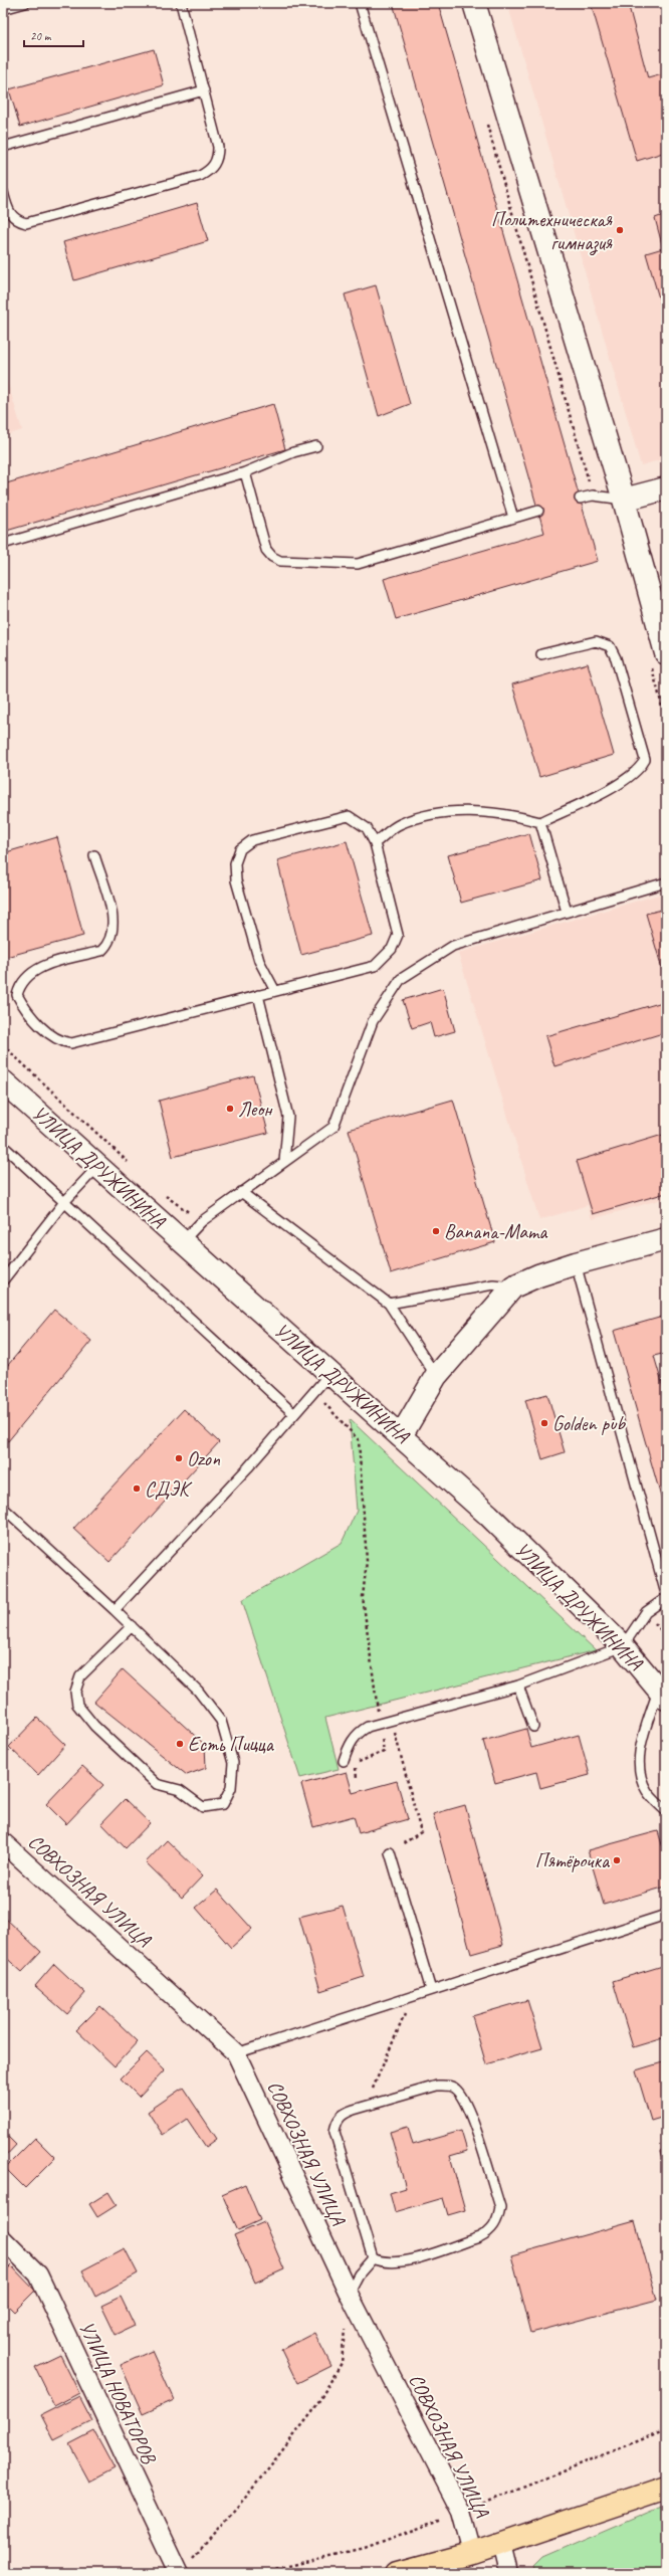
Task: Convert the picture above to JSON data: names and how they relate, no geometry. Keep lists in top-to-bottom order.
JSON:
{
  "streets": {
    "street": ["УЛИЦА ДРУЖИНИНА", "СОВХОЗНАЯ УЛИЦА", "УЛИЦА НОВАТОРОВ"]
  },
  "places": [
    "Политехническая гимназия",
    "Леон",
    "Banana-Mama",
    "Golden pub",
    "Ozon",
    "СДЭК",
    "Есть Пицца",
    "Пятёрочка"
  ],
  "scale_bar": "20 m"
}
